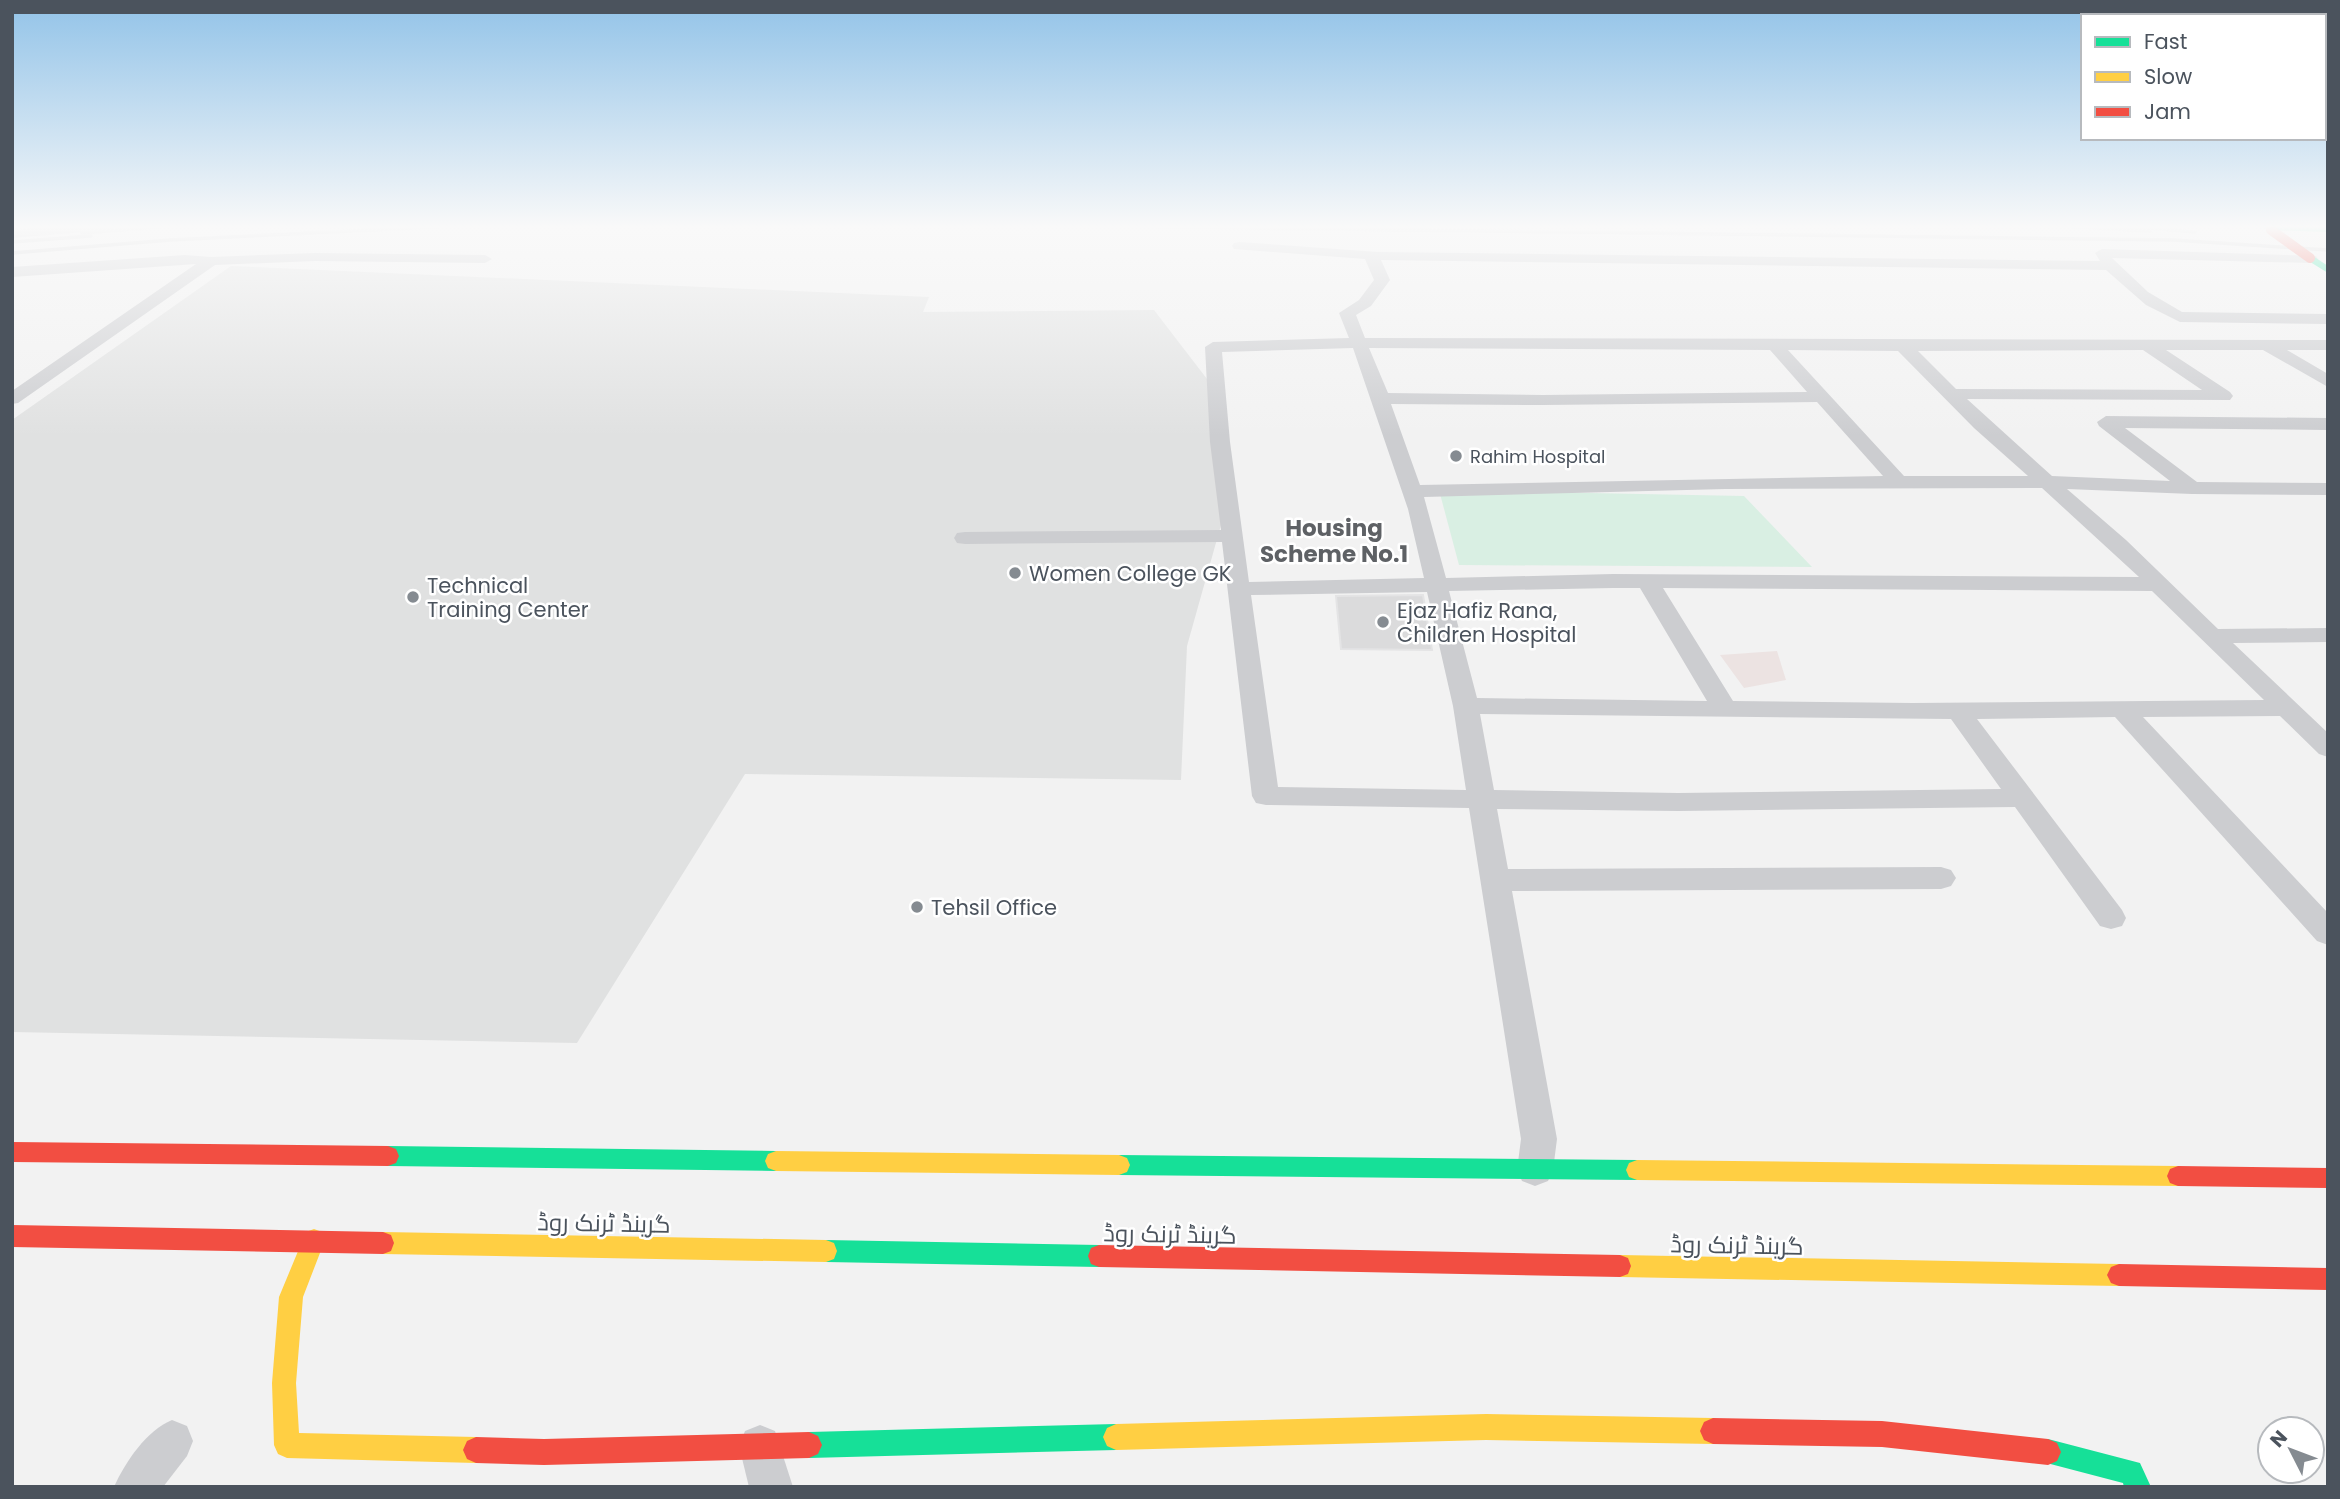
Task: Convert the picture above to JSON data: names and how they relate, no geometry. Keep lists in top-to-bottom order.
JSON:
{
  "streets": {
    "main road": ["گرینڈ ٹرنک روڈ"]
  },
  "districts": ["Housing Scheme No.1"],
  "places": [
    "Rahim Hospital",
    "Women College GK",
    "Technical Training Center",
    "Ejaz Hafiz Rana, Children Hospital",
    "Tehsil Office"
  ],
  "legend": ["Fast", "Slow", "Jam"],
  "north": "top left"
}
